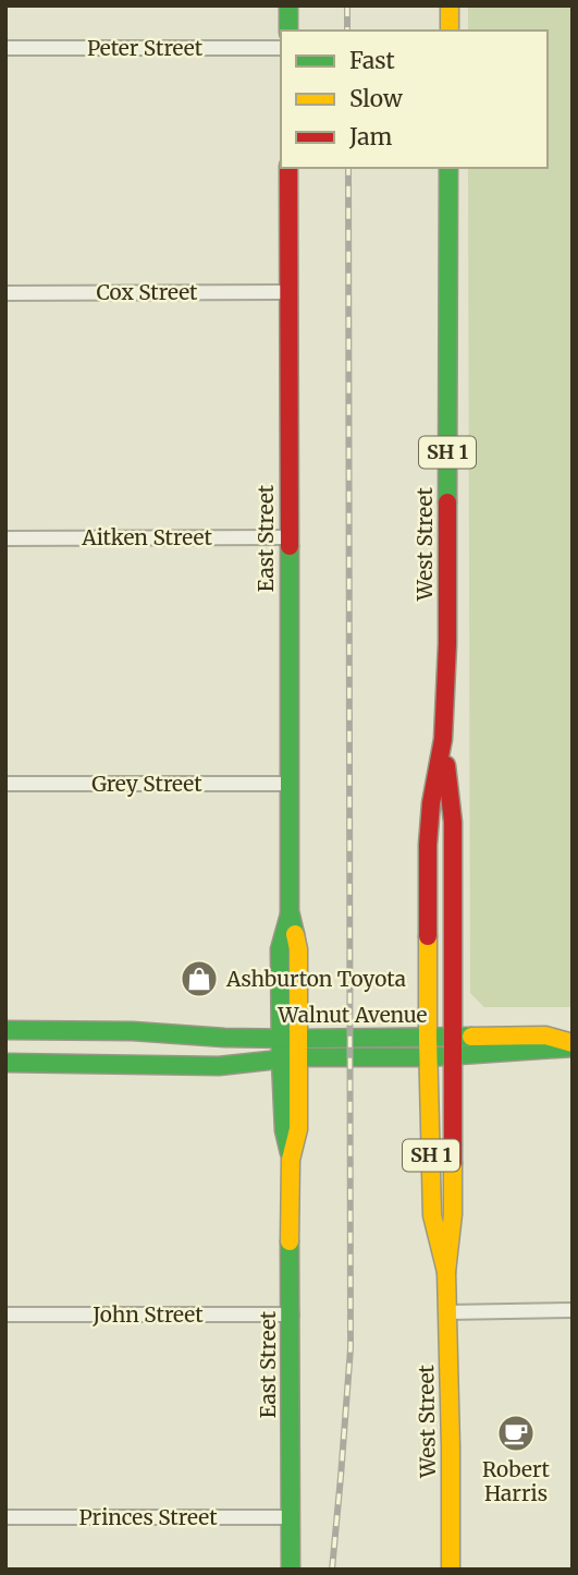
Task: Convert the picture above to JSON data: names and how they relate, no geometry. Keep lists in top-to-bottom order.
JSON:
{
  "streets": {
    "main road": [
      "SH 1",
      "East Street",
      "West Street",
      "Walnut Avenue"
    ],
    "street": [
      "Peter Street",
      "Cox Street",
      "Aitken Street",
      "Grey Street",
      "John Street",
      "Princes Street"
    ]
  },
  "crossings": [
    ["Cox Street", "East Street"],
    ["Aitken Street", "East Street"],
    ["East Street", "Grey Street"],
    ["East Street", "Walnut Avenue"],
    ["East Street", "John Street"],
    ["East Street", "Princes Street"],
    ["West Street", "Walnut Avenue"]
  ],
  "places": {
    "shop": ["Ashburton Toyota"],
    "cafe": ["Robert Harris"]
  },
  "legend": ["Fast", "Slow", "Jam"]
}
